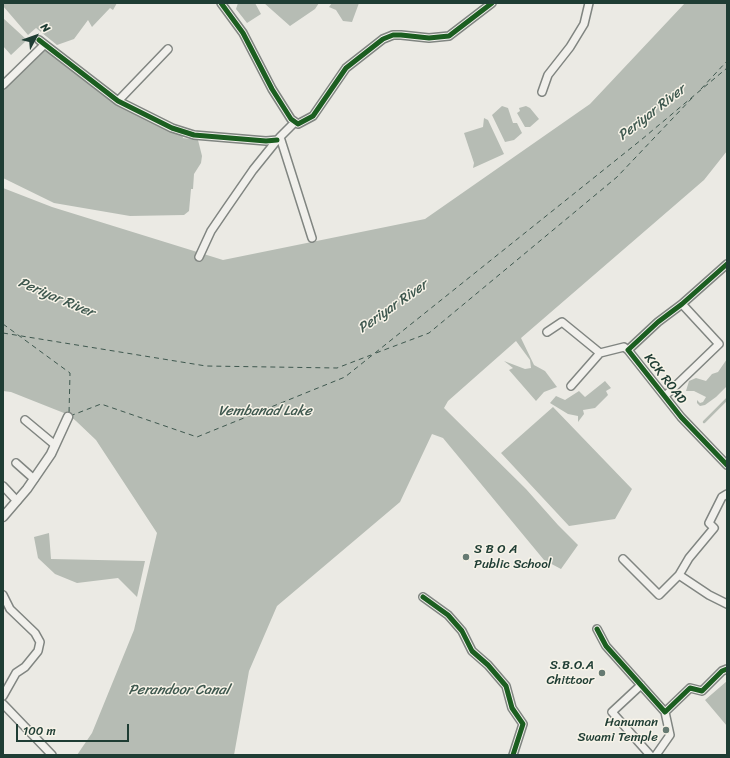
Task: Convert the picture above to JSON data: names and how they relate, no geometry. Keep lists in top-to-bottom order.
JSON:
{
  "streets": {
    "street": ["KCK ROAD"]
  },
  "water": ["Periyar River", "Vembanad Lake", "Perandoor Canal"],
  "places": ["S B O A Public School", "S.B.O.A Chittoor", "Hanuman Swami Temple"],
  "scale_bar": "100 m",
  "north": "top right"
}
